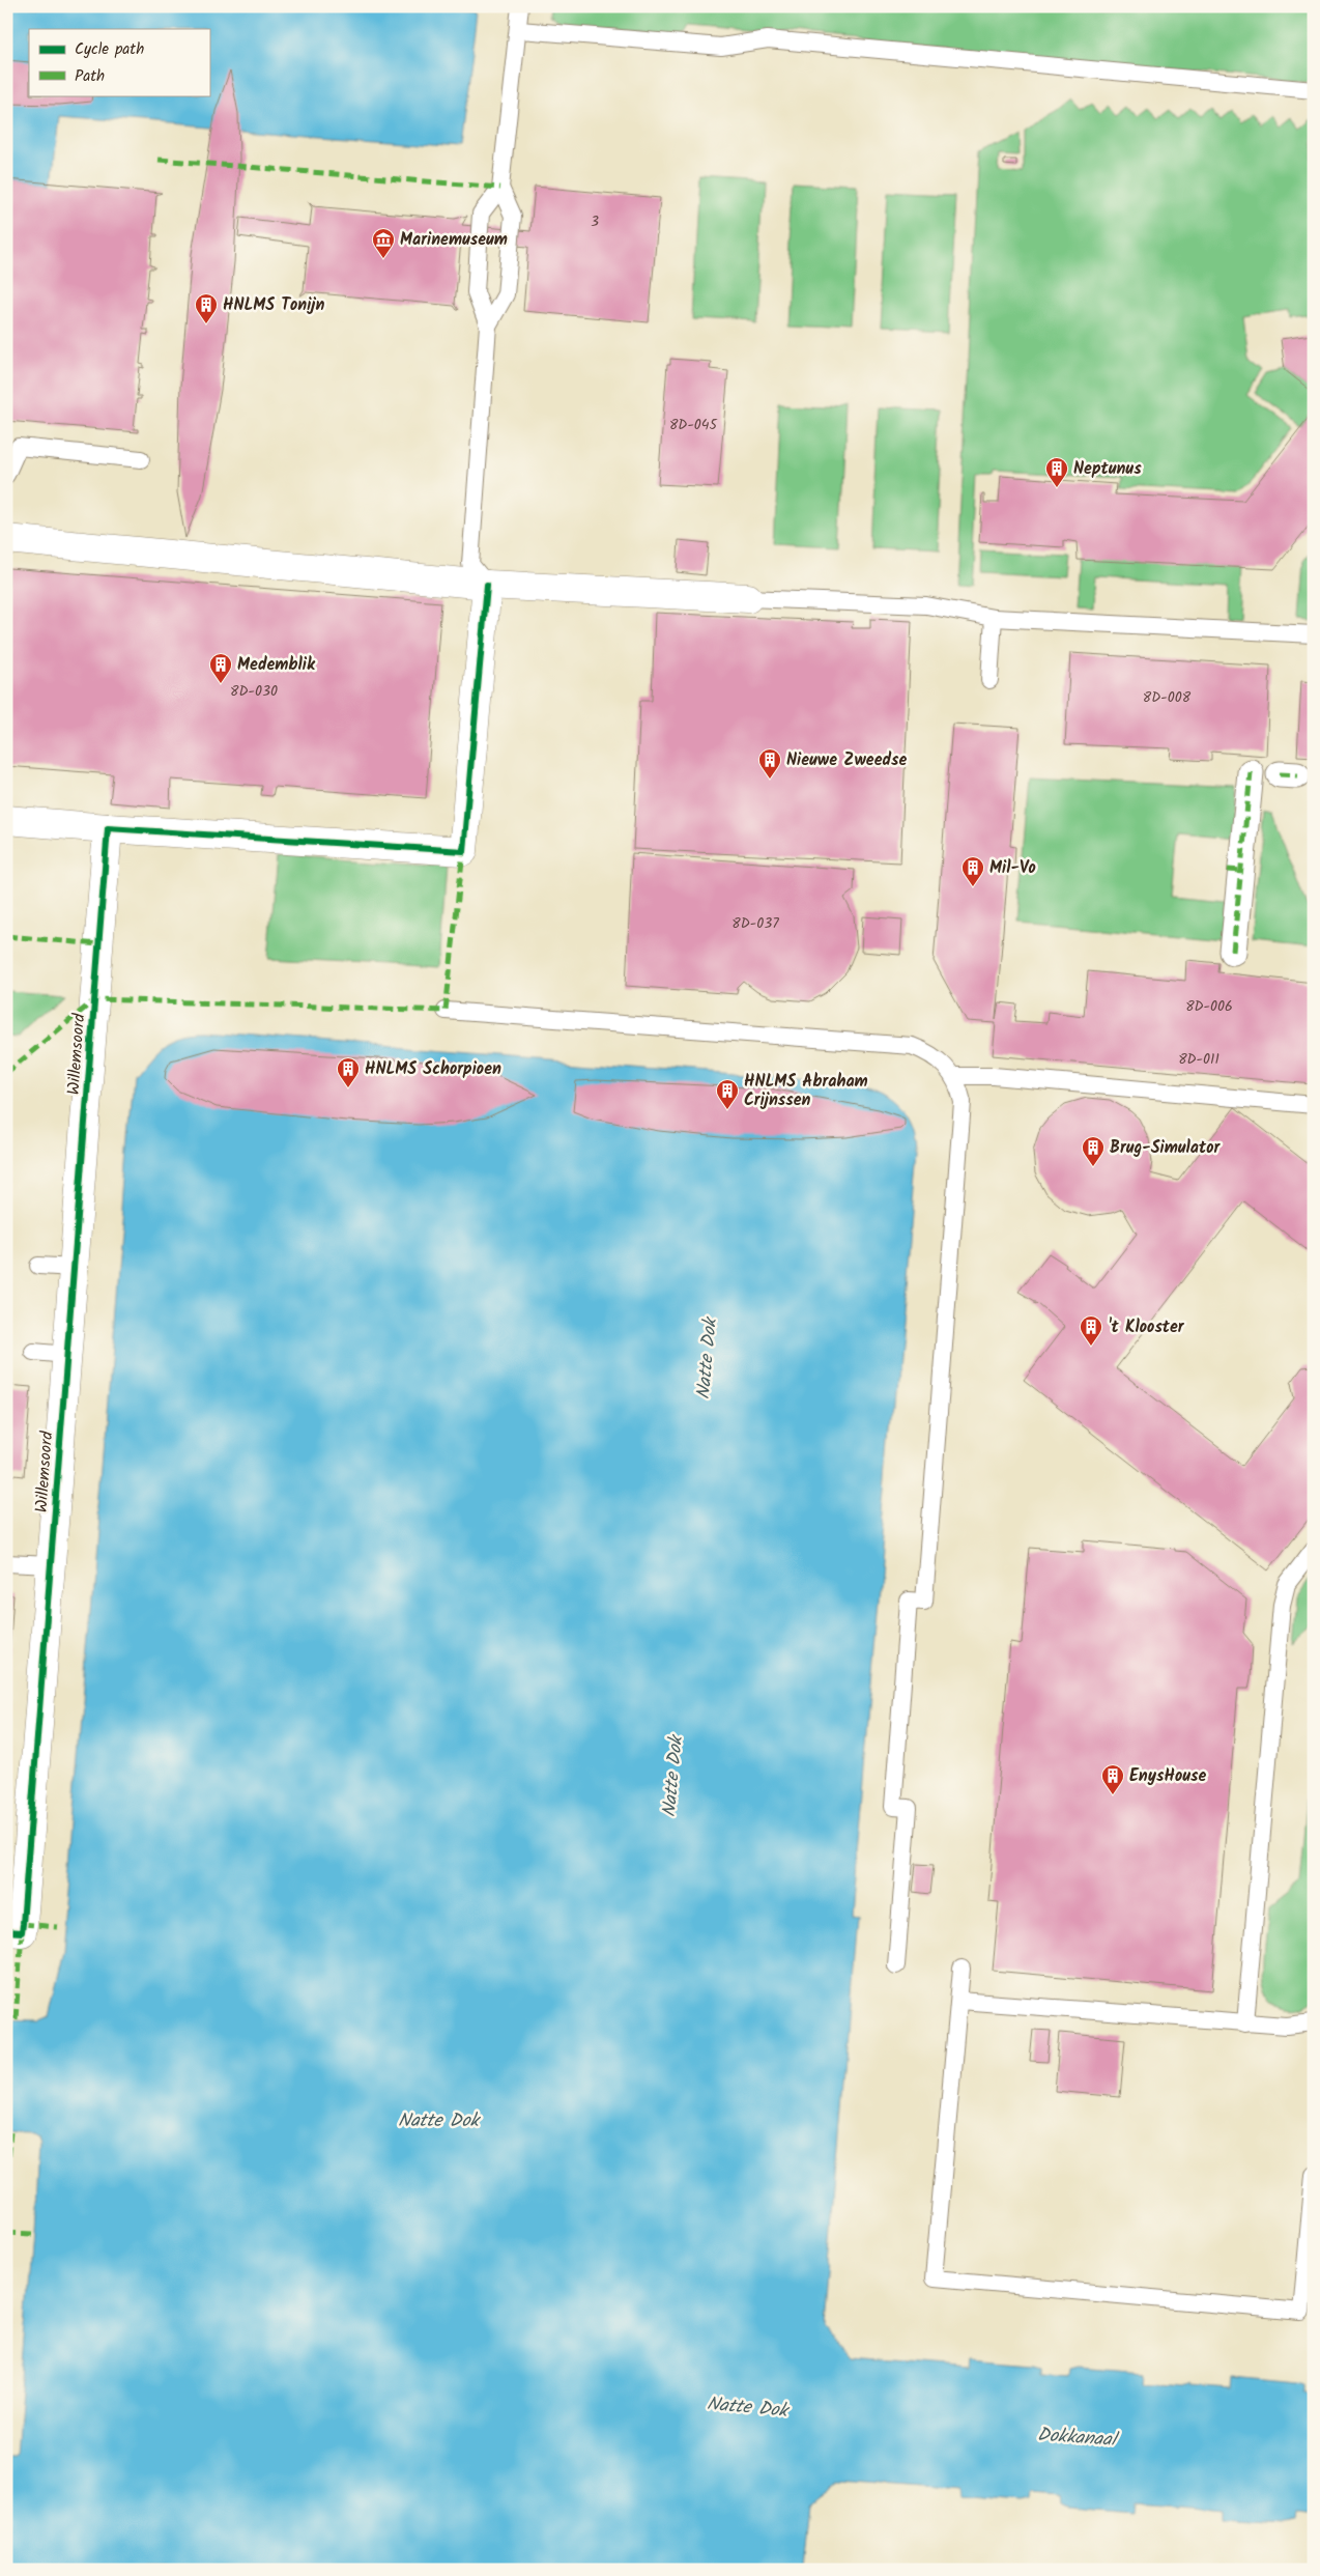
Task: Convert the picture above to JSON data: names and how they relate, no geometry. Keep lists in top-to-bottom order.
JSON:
{
  "streets": {
    "street": ["Willemsoord"]
  },
  "water": ["Natte Dok", "Dokkanaal"],
  "places": {
    "museum": ["Marinemuseum"],
    "building": [
      "HNLMS Tonijn",
      "Neptunus",
      "Medemblik",
      "Nieuwe Zweedse",
      "Mil-Vo",
      "HNLMS Schorpioen",
      "HNLMS Abraham Crijnssen",
      "Brug-Simulator",
      "'t Klooster",
      "EnysHouse"
    ]
  },
  "house_numbers": [
    "3",
    "8D-045",
    "8D-030",
    "8D-008",
    "8D-037",
    "8D-006",
    "8D-011"
  ],
  "legend": ["Cycle path", "Path"]
}
